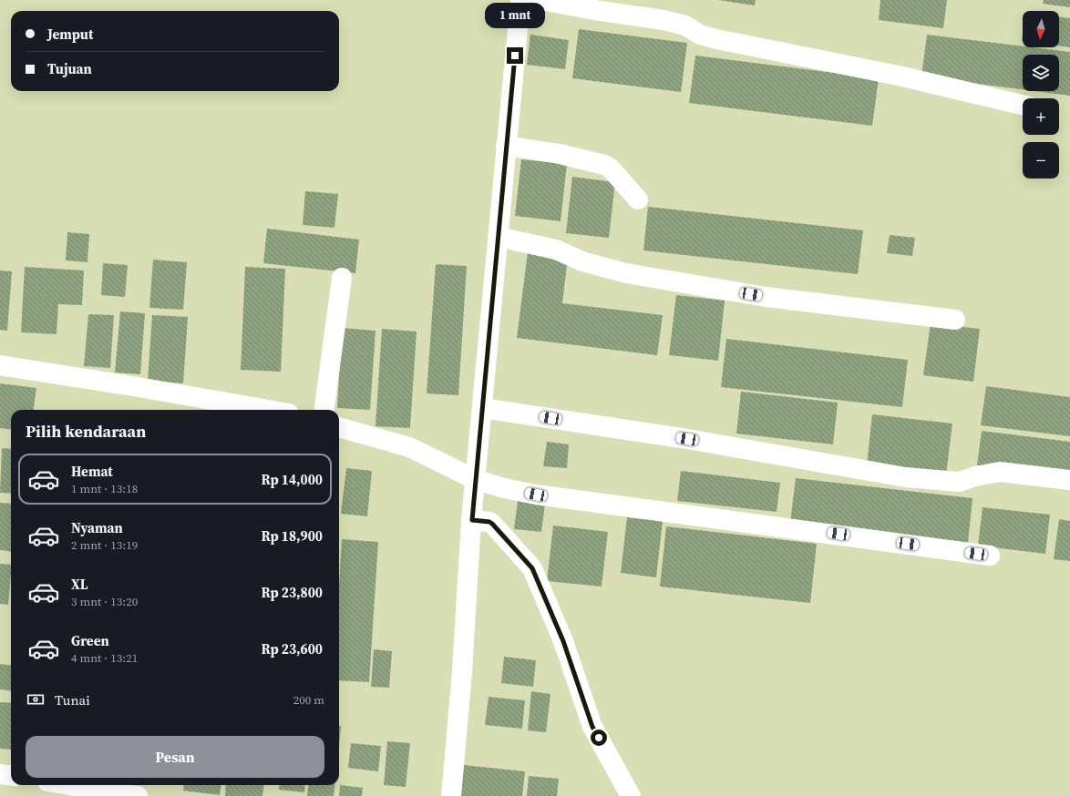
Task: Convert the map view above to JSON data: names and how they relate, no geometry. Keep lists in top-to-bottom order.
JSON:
{
  "north": "bottom",
  "page": {
    "bubble": "1 mnt",
    "map_buttons": ["+", "−"],
    "banner": ["Jemput", "Tujuan"],
    "heading": "Pilih kendaraan",
    "list": [
      {
        "name": "Hemat",
        "note": "1 mnt · 13:18",
        "value": "Rp 14,000"
      },
      {
        "name": "Nyaman",
        "note": "2 mnt · 13:19",
        "value": "Rp 18,900"
      },
      {
        "name": "XL",
        "note": "3 mnt · 13:20",
        "value": "Rp 23,800"
      },
      {
        "name": "Green",
        "note": "4 mnt · 13:21",
        "value": "Rp 23,600"
      }
    ],
    "pay": ["Tunai", "200 m"],
    "buttons": "Pesan"
  }
}
